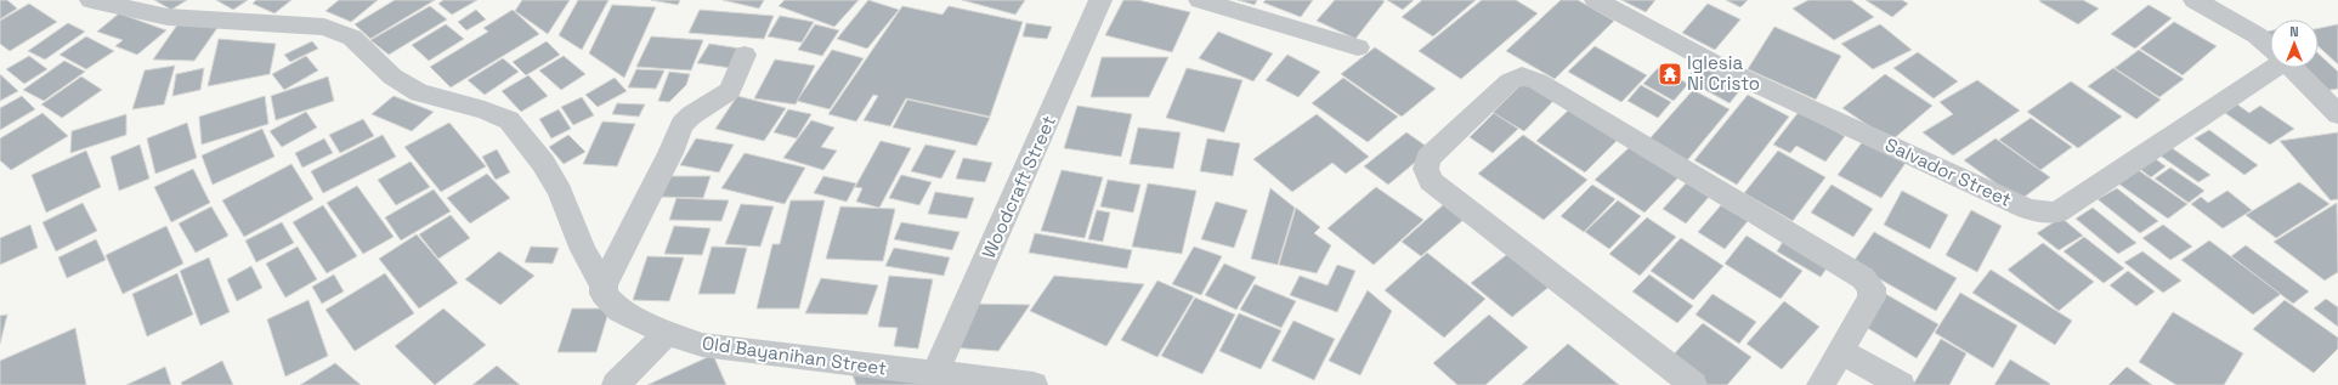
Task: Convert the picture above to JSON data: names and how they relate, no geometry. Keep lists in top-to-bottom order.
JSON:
{
  "streets": {
    "street": ["Salvador Street", "Woodcraft Street", "Old Bayanihan Street"]
  },
  "crossings": [
    ["Woodcraft Street", "Old Bayanihan Street"]
  ],
  "places": {
    "temple": ["Iglesia Ni Cristo"]
  },
  "north": "top"
}
